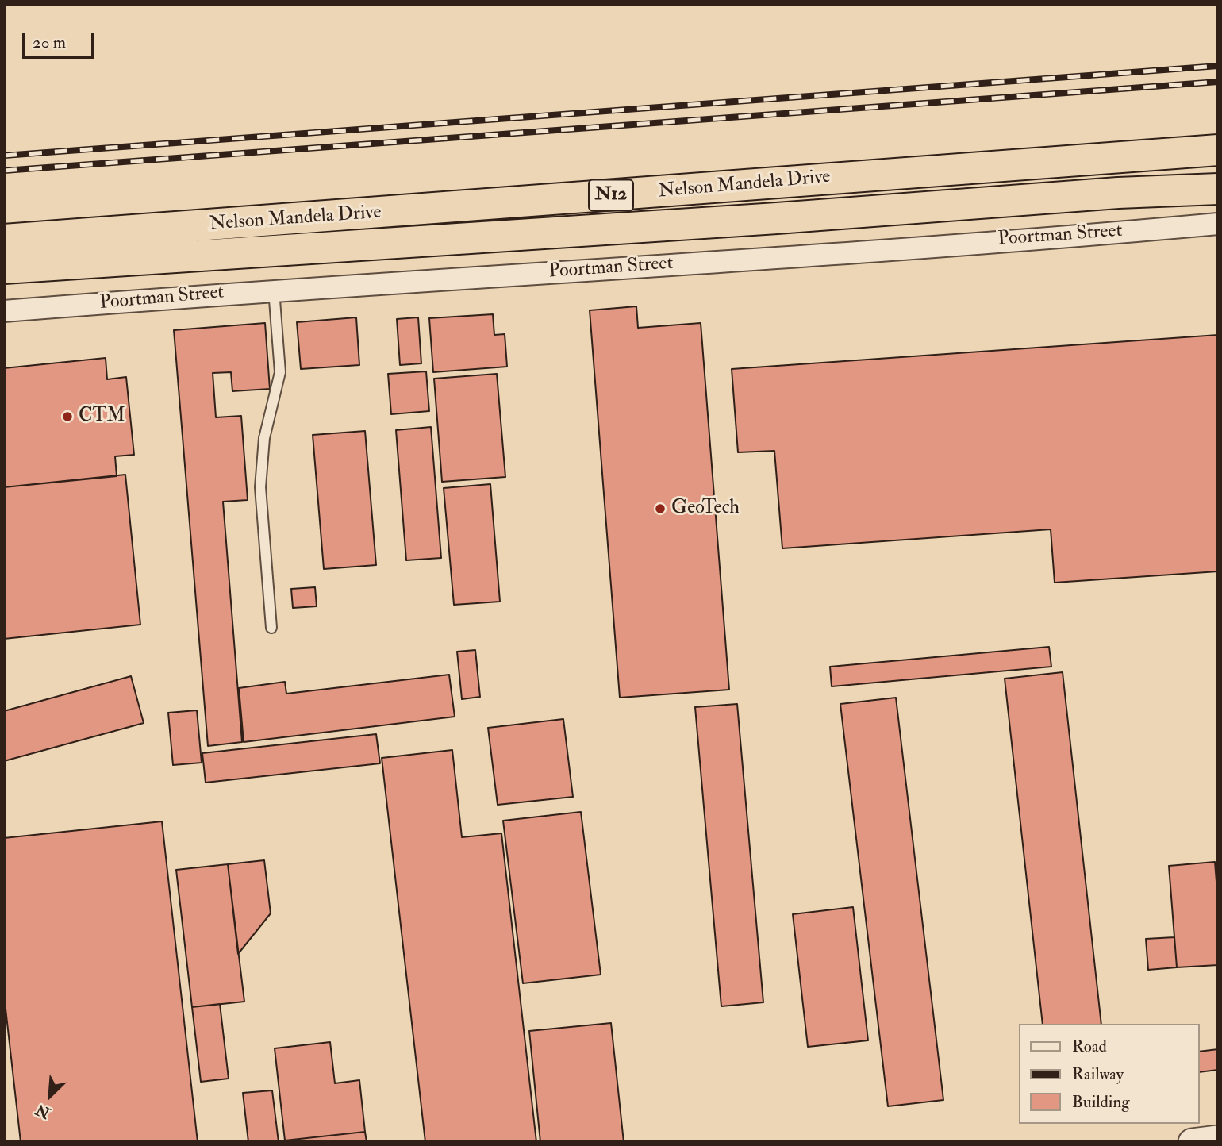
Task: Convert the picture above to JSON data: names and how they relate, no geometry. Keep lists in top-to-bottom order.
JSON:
{
  "streets": {
    "highway": ["Nelson Mandela Drive", "N12"],
    "street": ["Poortman Street"]
  },
  "places": ["CTM", "GeoTech"],
  "legend": ["Road", "Railway", "Building"],
  "scale_bar": "20 m",
  "north": "bottom left"
}
